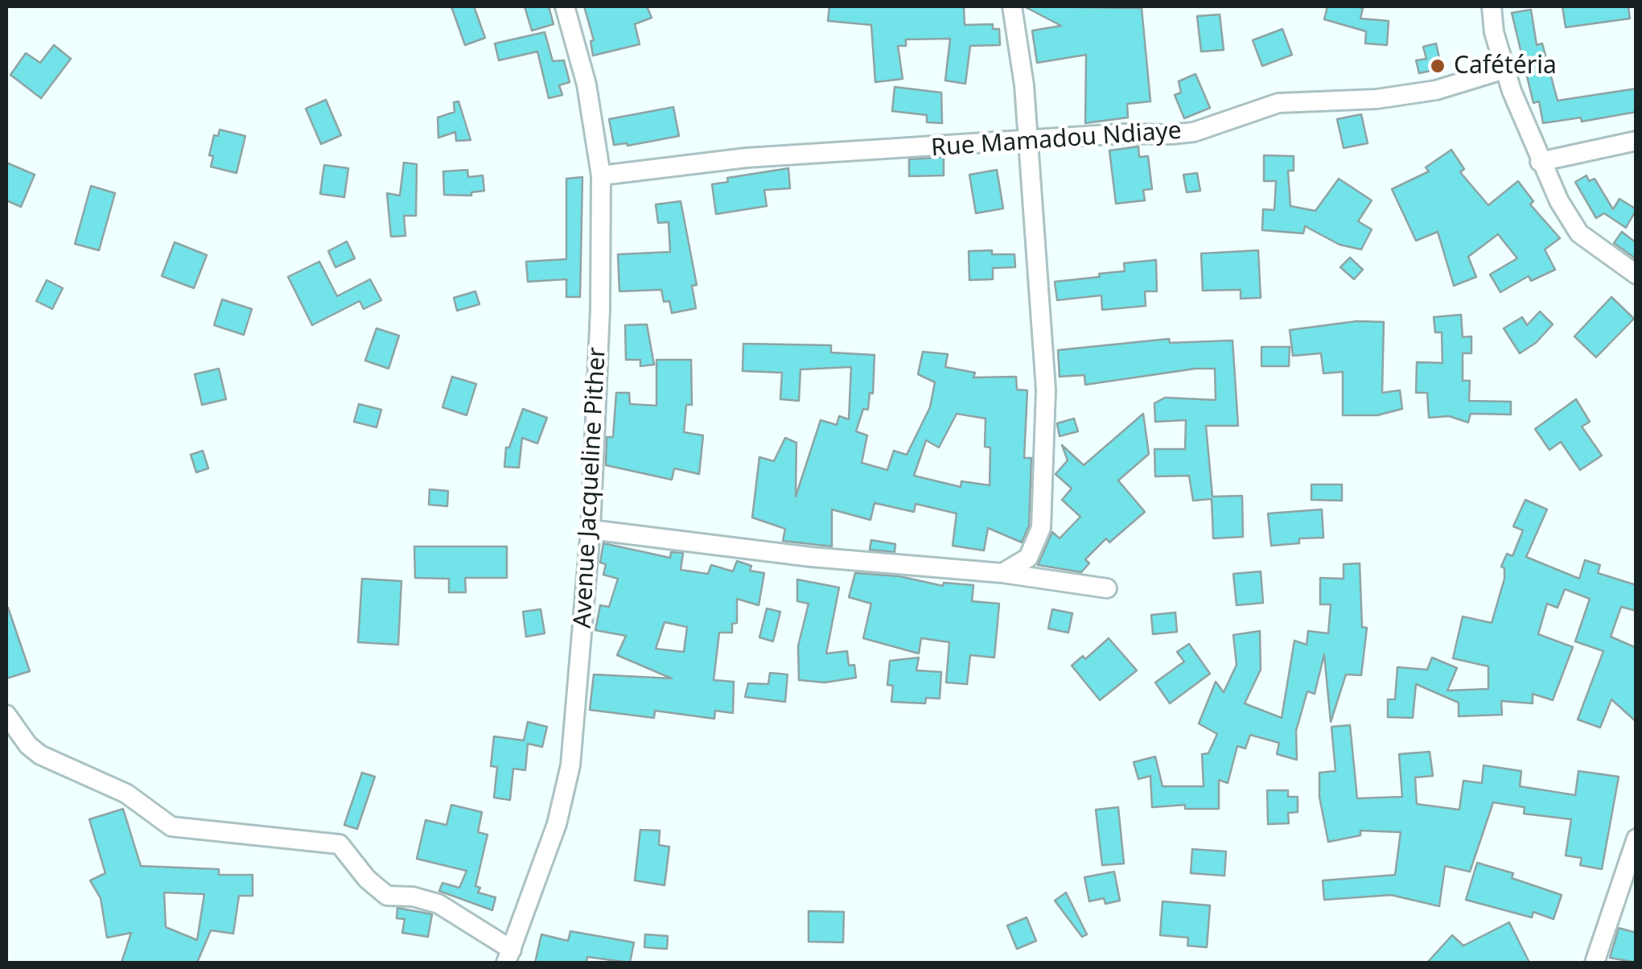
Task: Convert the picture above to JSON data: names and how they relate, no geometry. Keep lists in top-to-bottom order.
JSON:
{
  "streets": {
    "street": ["Rue Mamadou Ndiaye", "Avenue Jacqueline Pither"]
  },
  "crossings": [
    ["Rue Mamadou Ndiaye", "Avenue Jacqueline Pither"]
  ],
  "places": ["Cafétéria"]
}
